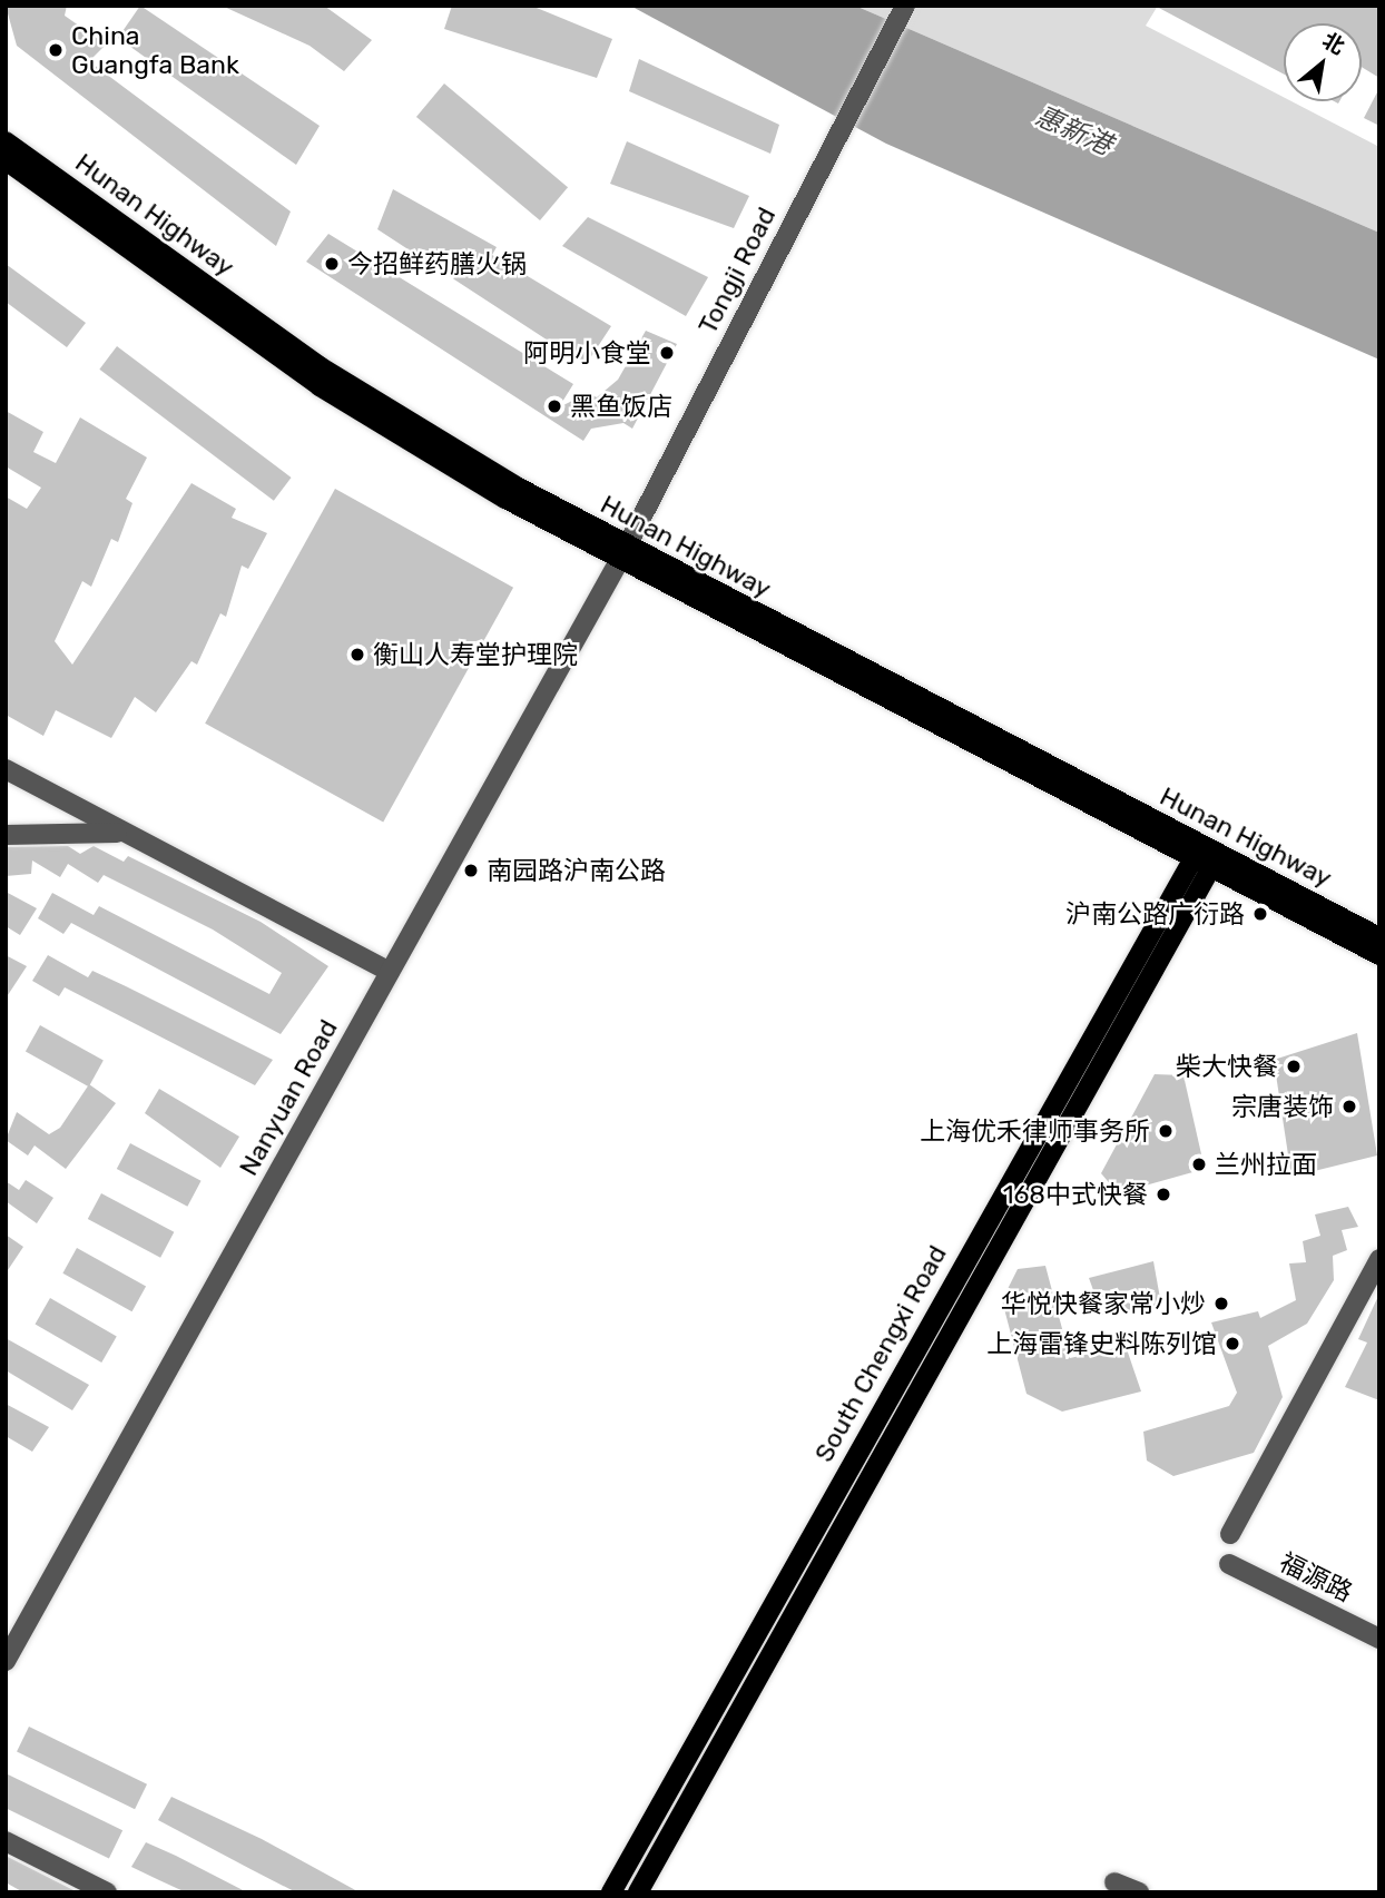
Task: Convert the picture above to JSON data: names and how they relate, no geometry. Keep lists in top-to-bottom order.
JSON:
{
  "streets": {
    "main road": ["Hunan Highway", "South Chengxi Road"],
    "street": ["Tongji Road", "Nanyuan Road", "福源路"]
  },
  "crossings": [
    ["Hunan Highway", "Tongji Road"],
    ["Hunan Highway", "Nanyuan Road"],
    ["Hunan Highway", "South Chengxi Road"],
    ["Tongji Road", "Nanyuan Road"]
  ],
  "water": ["惠新港"],
  "places": [
    "China Guangfa Bank",
    "今招鲜药膳火锅",
    "阿明小食堂",
    "黑鱼饭店",
    "衡山人寿堂护理院",
    "南园路沪南公路",
    "沪南公路广衍路",
    "柴大快餐",
    "宗唐装饰",
    "上海优禾律师事务所",
    "兰州拉面",
    "168中式快餐",
    "华悦快餐家常小炒",
    "上海雷锋史料陈列馆"
  ],
  "north": "top right"
}
